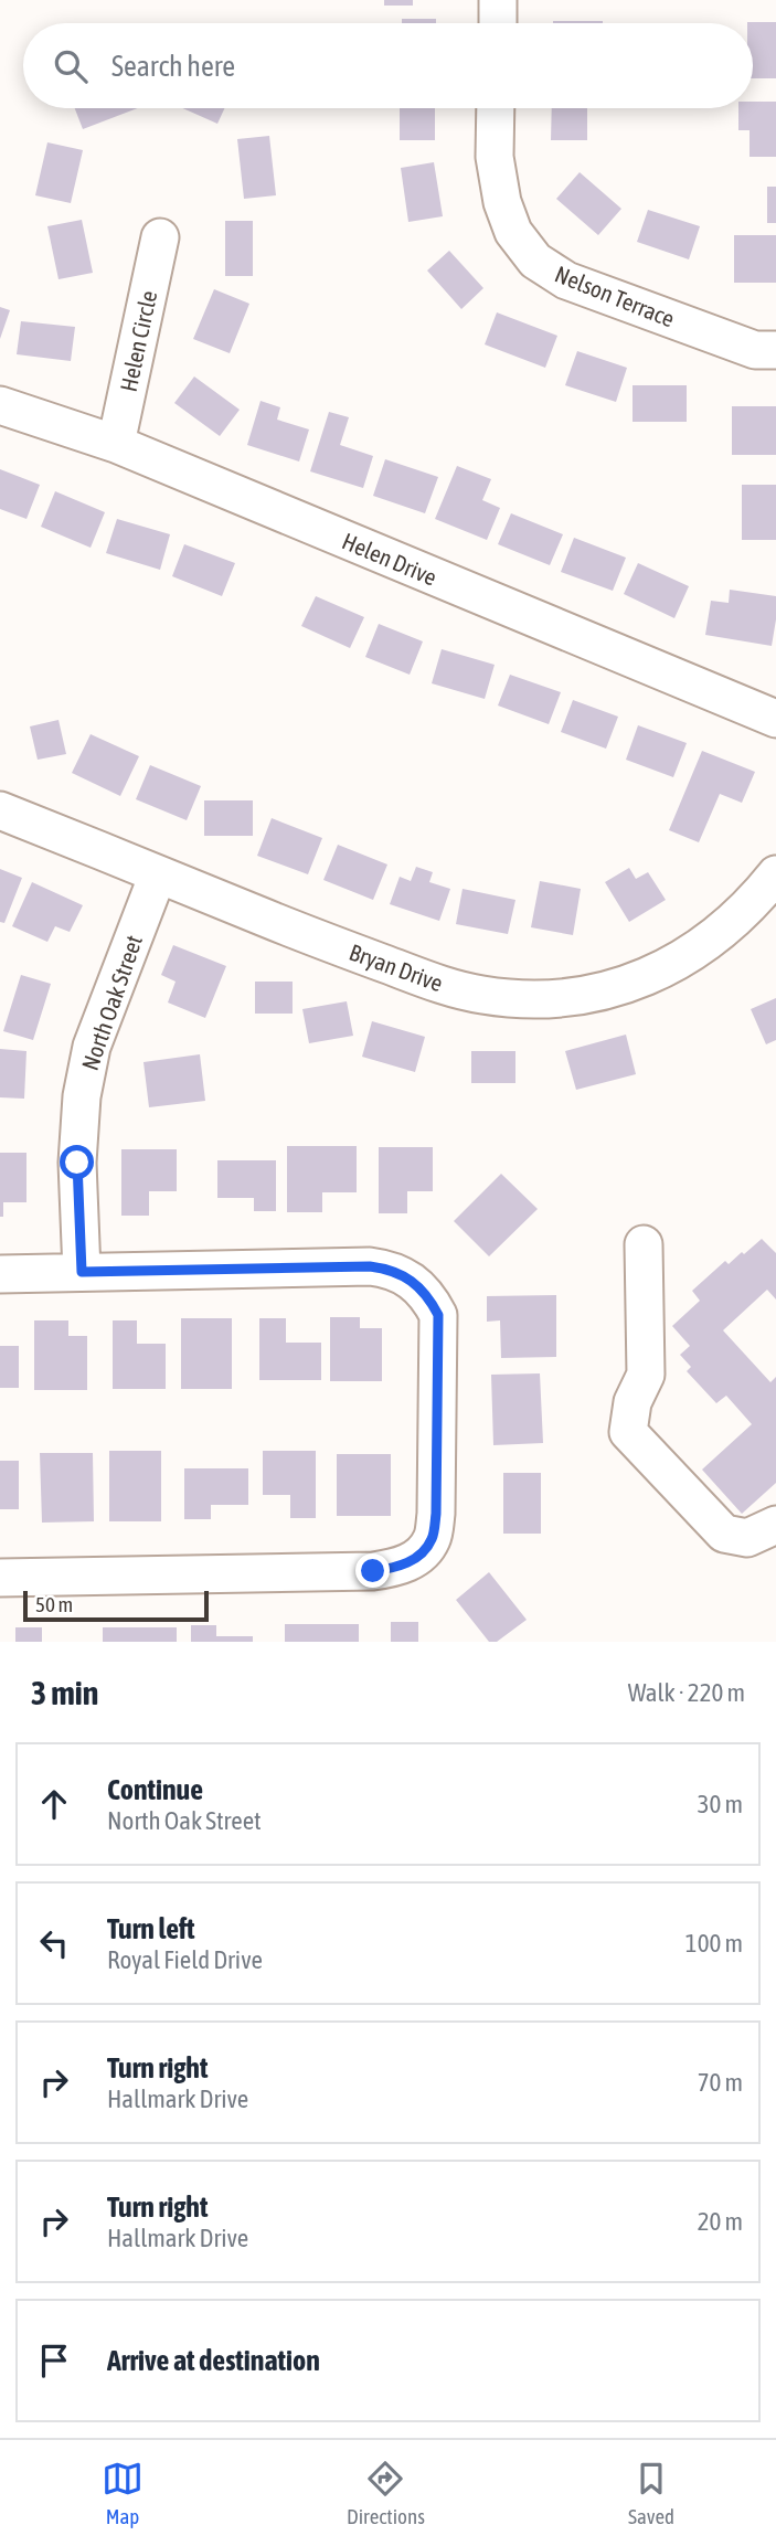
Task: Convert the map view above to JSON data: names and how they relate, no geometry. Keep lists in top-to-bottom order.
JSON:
{
  "streets": {
    "street": [
      "Nelson Terrace",
      "Helen Circle",
      "Helen Drive",
      "Bryan Drive",
      "North Oak Street"
    ]
  },
  "crossings": [
    ["Helen Circle", "Helen Drive"],
    ["Bryan Drive", "North Oak Street"]
  ],
  "scale_bar": "50 m",
  "page": {
    "search": "Search here",
    "scale": "50 m",
    "heading": ["3 min", "Walk · 220 m"],
    "list": [
      ["Continue", "North Oak Street", "30 m"],
      ["Turn left", "Royal Field Drive", "100 m"],
      ["Turn right", "Hallmark Drive", "70 m"],
      ["Turn right", "Hallmark Drive", "20 m"],
      "Arrive at destination"
    ],
    "nav": ["Map", "Directions", "Saved"]
  }
}
